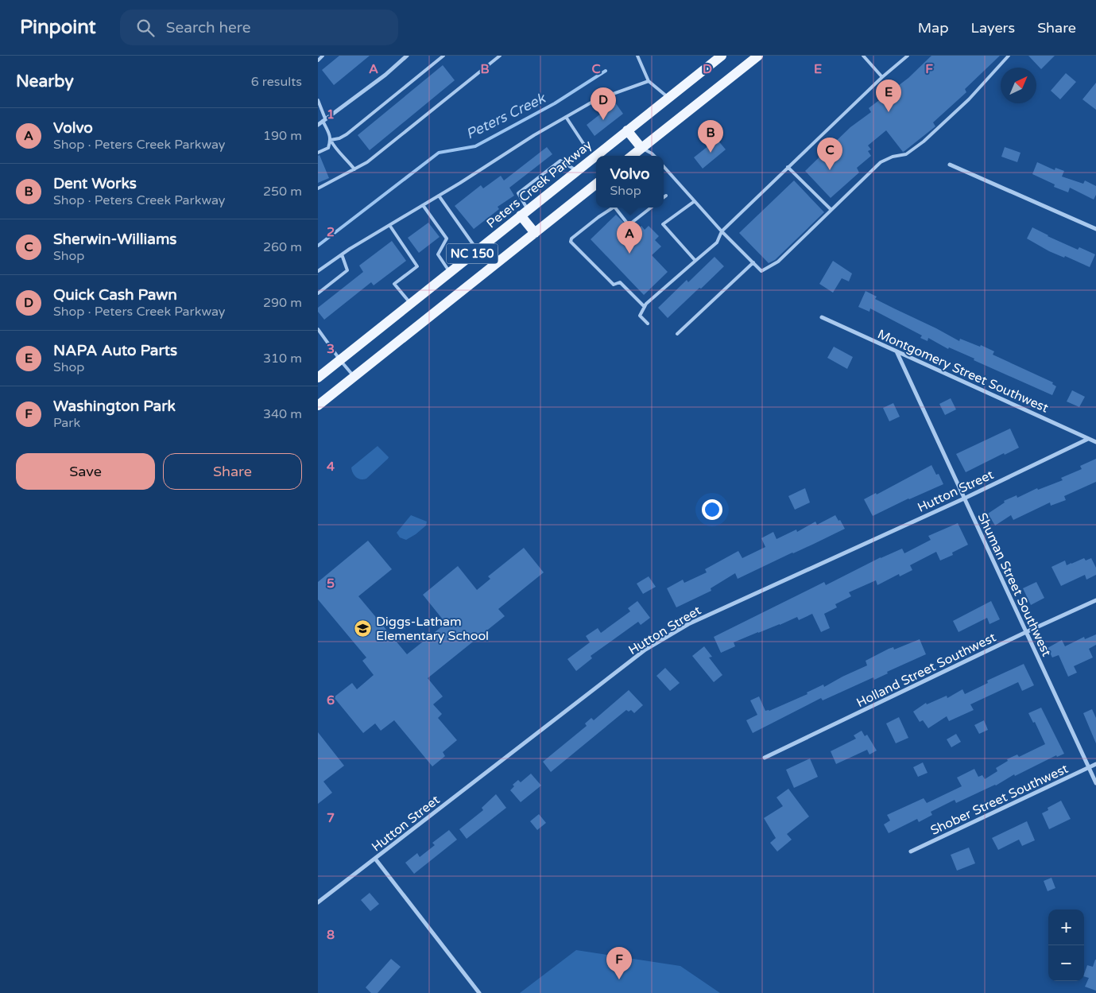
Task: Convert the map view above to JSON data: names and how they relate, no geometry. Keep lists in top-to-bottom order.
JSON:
{
  "streets": {
    "main road": ["Peters Creek Parkway", "NC 150"],
    "street": [
      "Montgomery Street Southwest",
      "Hutton Street",
      "Shuman Street Southwest",
      "Holland Street Southwest",
      "Shober Street Southwest"
    ]
  },
  "crossings": [
    ["Montgomery Street Southwest", "Hutton Street"],
    ["Montgomery Street Southwest", "Shuman Street Southwest"],
    ["Hutton Street", "Shuman Street Southwest"],
    ["Shuman Street Southwest", "Holland Street Southwest"],
    ["Shuman Street Southwest", "Shober Street Southwest"]
  ],
  "water": ["Peters Creek"],
  "places": {
    "school or university": ["Diggs-Latham Elementary School"]
  },
  "north": "top right",
  "page": {
    "header": "Pinpoint",
    "search": "Search here",
    "nav": ["Map", "Layers", "Share"],
    "heading": ["Nearby", "6 results"],
    "pins": [
      "E",
      "D",
      "B",
      "C",
      "A",
      "F"
    ],
    "list": [
      {
        "mark": "A",
        "name": "Volvo",
        "note": "Shop · Peters Creek Parkway",
        "value": "190 m"
      },
      {
        "mark": "B",
        "name": "Dent Works",
        "note": "Shop · Peters Creek Parkway",
        "value": "250 m"
      },
      {
        "mark": "C",
        "name": "Sherwin-Williams",
        "note": "Shop",
        "value": "260 m"
      },
      {
        "mark": "D",
        "name": "Quick Cash Pawn",
        "note": "Shop · Peters Creek Parkway",
        "value": "290 m"
      },
      {
        "mark": "E",
        "name": "NAPA Auto Parts",
        "note": "Shop",
        "value": "310 m"
      },
      {
        "mark": "F",
        "name": "Washington Park",
        "note": "Park",
        "value": "340 m"
      }
    ],
    "popup": ["Volvo", "Shop"],
    "buttons": ["Save", "Share"],
    "map_buttons": ["+", "−"]
  },
  "grid": {
    "columns": [
      "A",
      "B",
      "C",
      "D",
      "E",
      "F"
    ],
    "rows": [
      "1",
      "2",
      "3",
      "4",
      "5",
      "6",
      "7",
      "8"
    ]
  }
}
